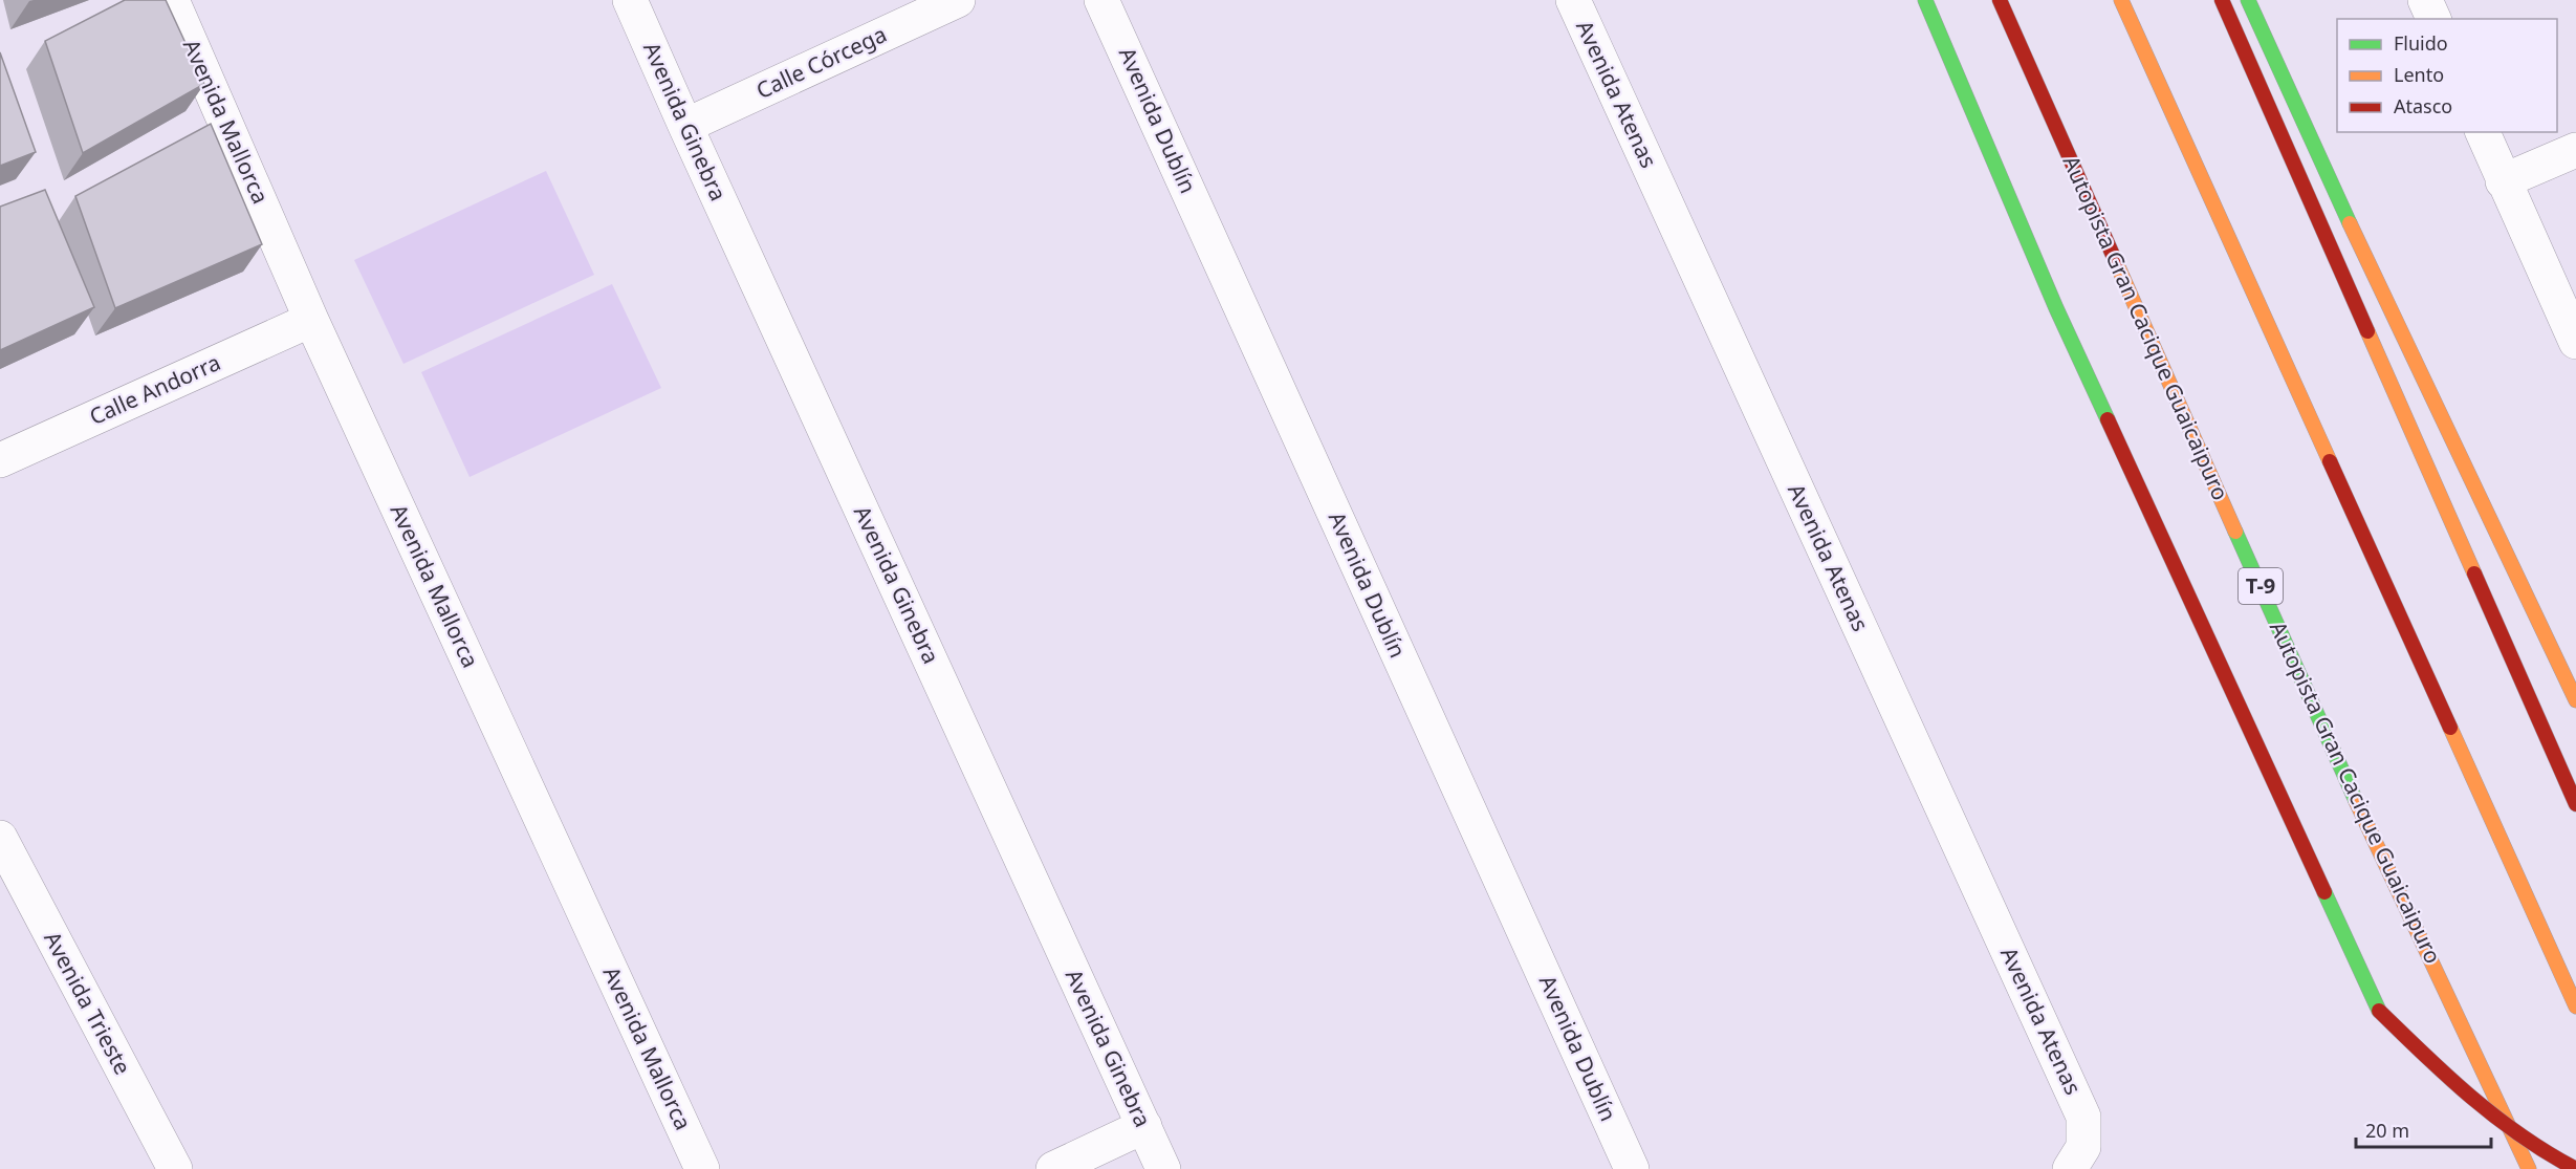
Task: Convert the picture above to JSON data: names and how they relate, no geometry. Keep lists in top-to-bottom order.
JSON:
{
  "streets": {
    "highway": ["Autopista Gran Cacique Guaicaipuro", "T-9"],
    "street": [
      "Calle Córcega",
      "Avenida Atenas",
      "Avenida Dublín",
      "Avenida Mallorca",
      "Avenida Ginebra",
      "Calle Andorra",
      "Avenida Trieste"
    ]
  },
  "crossings": [
    ["Calle Córcega", "Avenida Ginebra"],
    ["Avenida Mallorca", "Calle Andorra"]
  ],
  "legend": ["Fluido", "Lento", "Atasco"],
  "scale_bar": "20 m"
}
